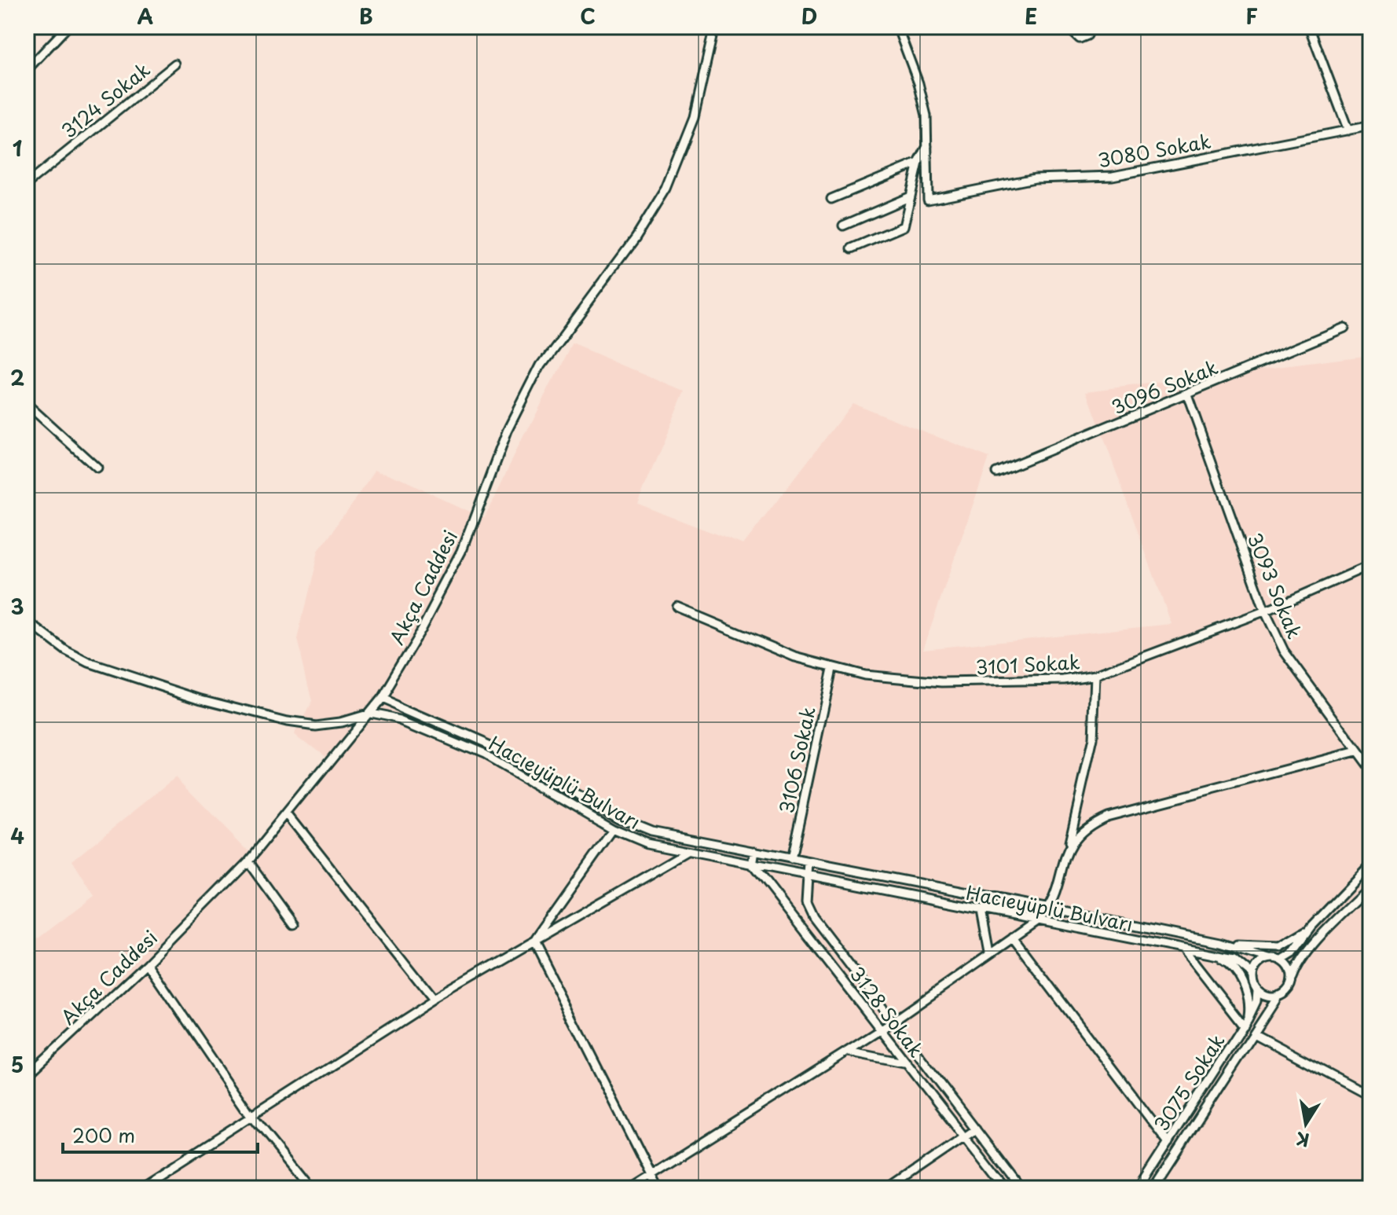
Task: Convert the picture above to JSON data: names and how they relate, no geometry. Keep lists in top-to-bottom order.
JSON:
{
  "streets": {
    "street": [
      "3124 Sokak",
      "3080 Sokak",
      "3096 Sokak",
      "3093 Sokak",
      "Akça Caddesi",
      "3101 Sokak",
      "3106 Sokak",
      "Hacıeyüplü Bulvarı",
      "3128 Sokak",
      "3075 Sokak"
    ]
  },
  "crossings": [
    ["3096 Sokak", "3093 Sokak"],
    ["3093 Sokak", "3101 Sokak"],
    ["Akça Caddesi", "Hacıeyüplü Bulvarı"],
    ["3101 Sokak", "3106 Sokak"],
    ["3106 Sokak", "Hacıeyüplü Bulvarı"],
    ["Hacıeyüplü Bulvarı", "3128 Sokak"],
    ["Hacıeyüplü Bulvarı", "3075 Sokak"]
  ],
  "scale_bar": "200 m",
  "north": "bottom",
  "grid": {
    "columns": [
      "A",
      "B",
      "C",
      "D",
      "E",
      "F"
    ],
    "rows": [
      "1",
      "2",
      "3",
      "4",
      "5"
    ]
  }
}
